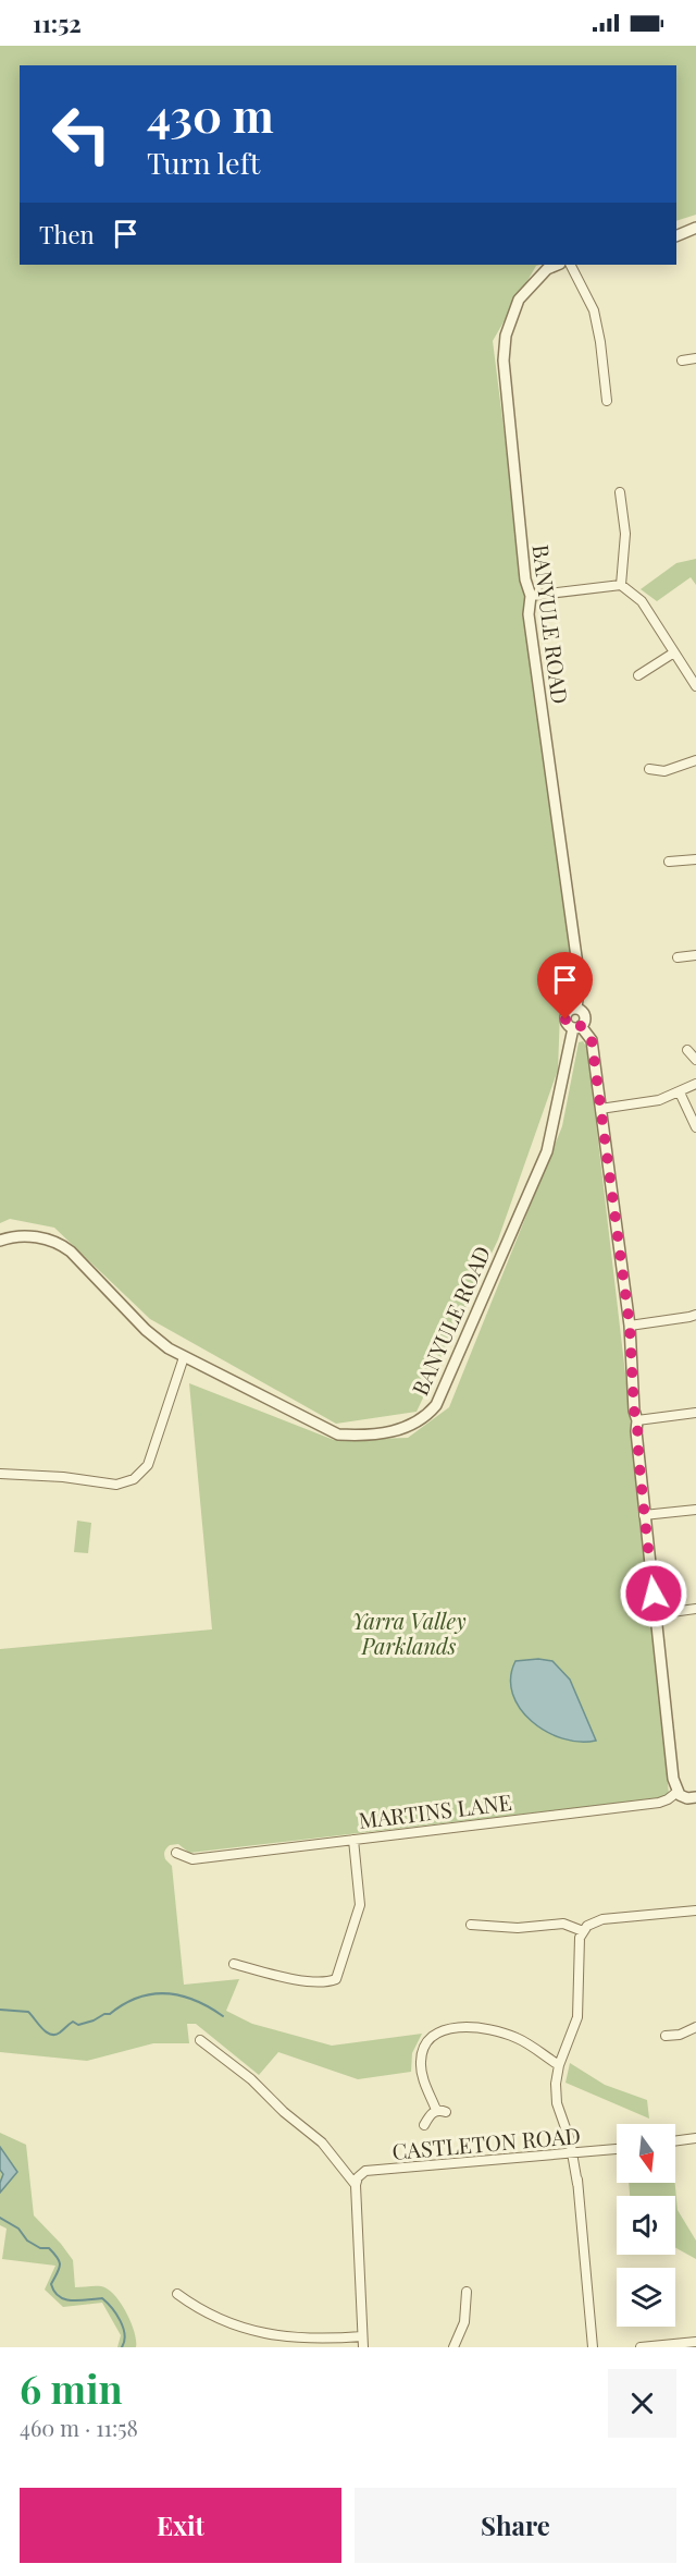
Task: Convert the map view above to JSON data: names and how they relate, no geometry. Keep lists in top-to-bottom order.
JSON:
{
  "streets": {
    "street": ["BANYULE ROAD", "MARTINS LANE", "CASTLETON ROAD"]
  },
  "parks": ["Yarra Valley Parklands"],
  "north": "bottom",
  "page": {
    "status": "11:52",
    "turn": ["430 m", "Turn left"],
    "then": "Then",
    "heading": ["6 min", "460 m · 11:58"],
    "buttons": ["Exit", "Share"]
  }
}
